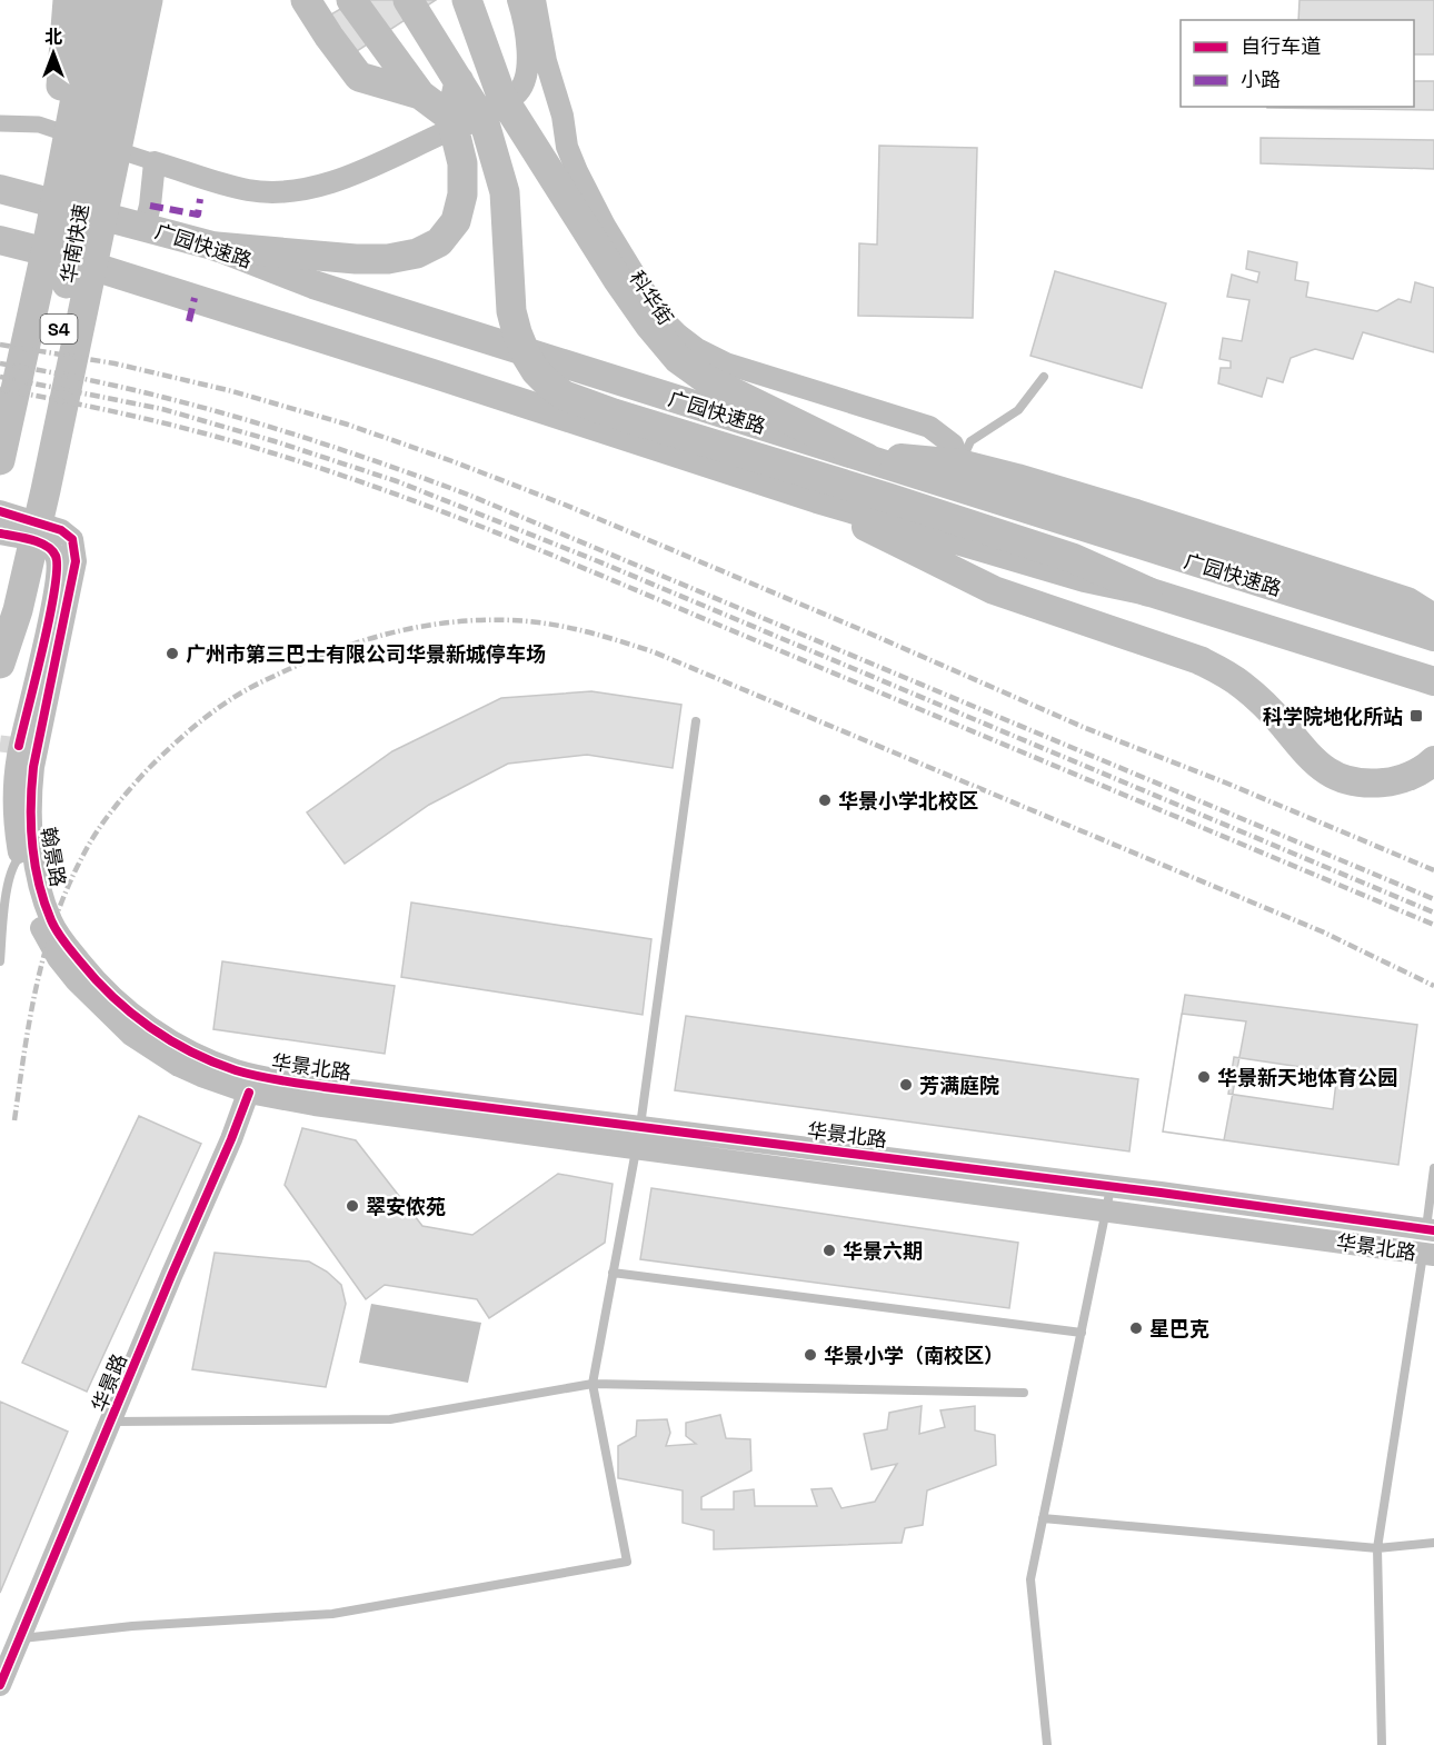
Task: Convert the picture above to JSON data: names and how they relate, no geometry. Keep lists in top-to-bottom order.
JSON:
{
  "streets": {
    "highway": ["华南快速", "广园快速路", "S4"],
    "street": [
      "科华街",
      "翰景路",
      "华景北路",
      "华景路"
    ]
  },
  "crossings": [
    ["翰景路", "华景北路"],
    ["翰景路", "华景路"],
    ["华景北路", "华景路"]
  ],
  "places": {
    "other": [
      "广州市第三巴士有限公司华景新城停车场",
      "华景小学北校区",
      "华景新天地体育公园",
      "芳满庭院",
      "翠安侬苑",
      "华景六期",
      "星巴克",
      "华景小学（南校区）"
    ],
    "transit": ["科学院地化所站"]
  },
  "legend": ["自行车道", "小路"],
  "north": "top"
}
